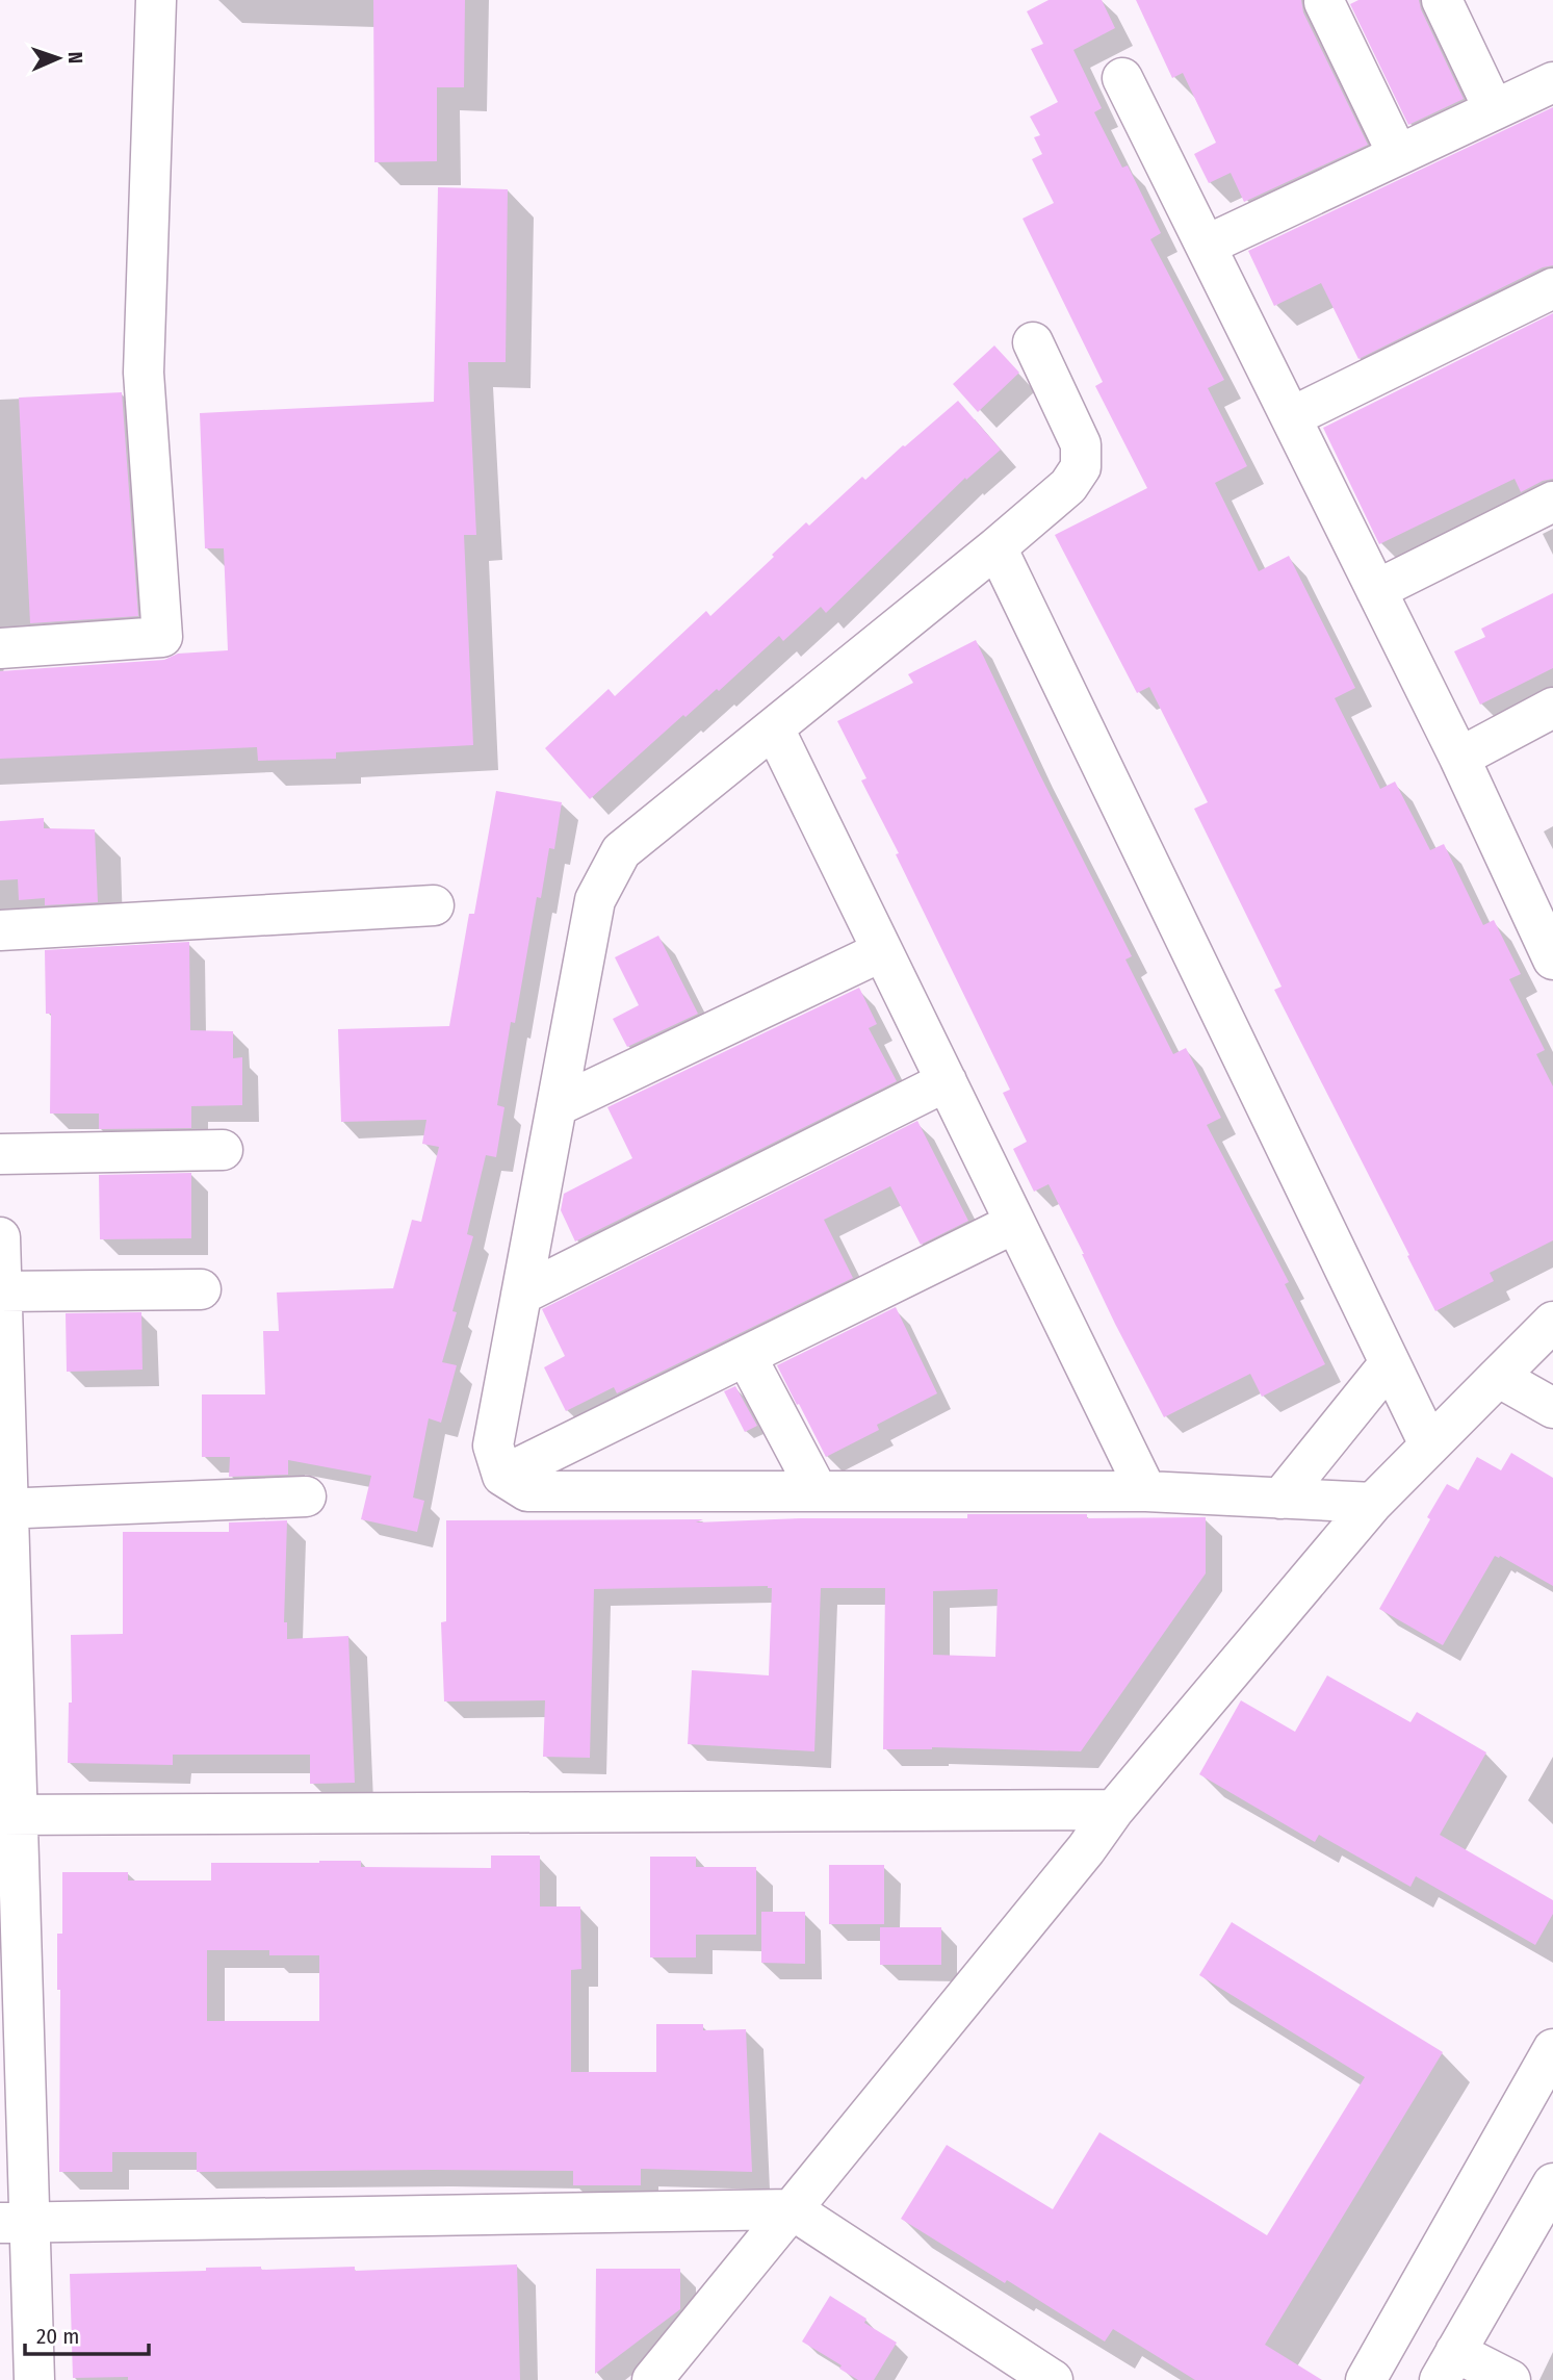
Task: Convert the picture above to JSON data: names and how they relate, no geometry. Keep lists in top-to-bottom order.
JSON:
{
  "scale_bar": "20 m",
  "north": "right"
}
